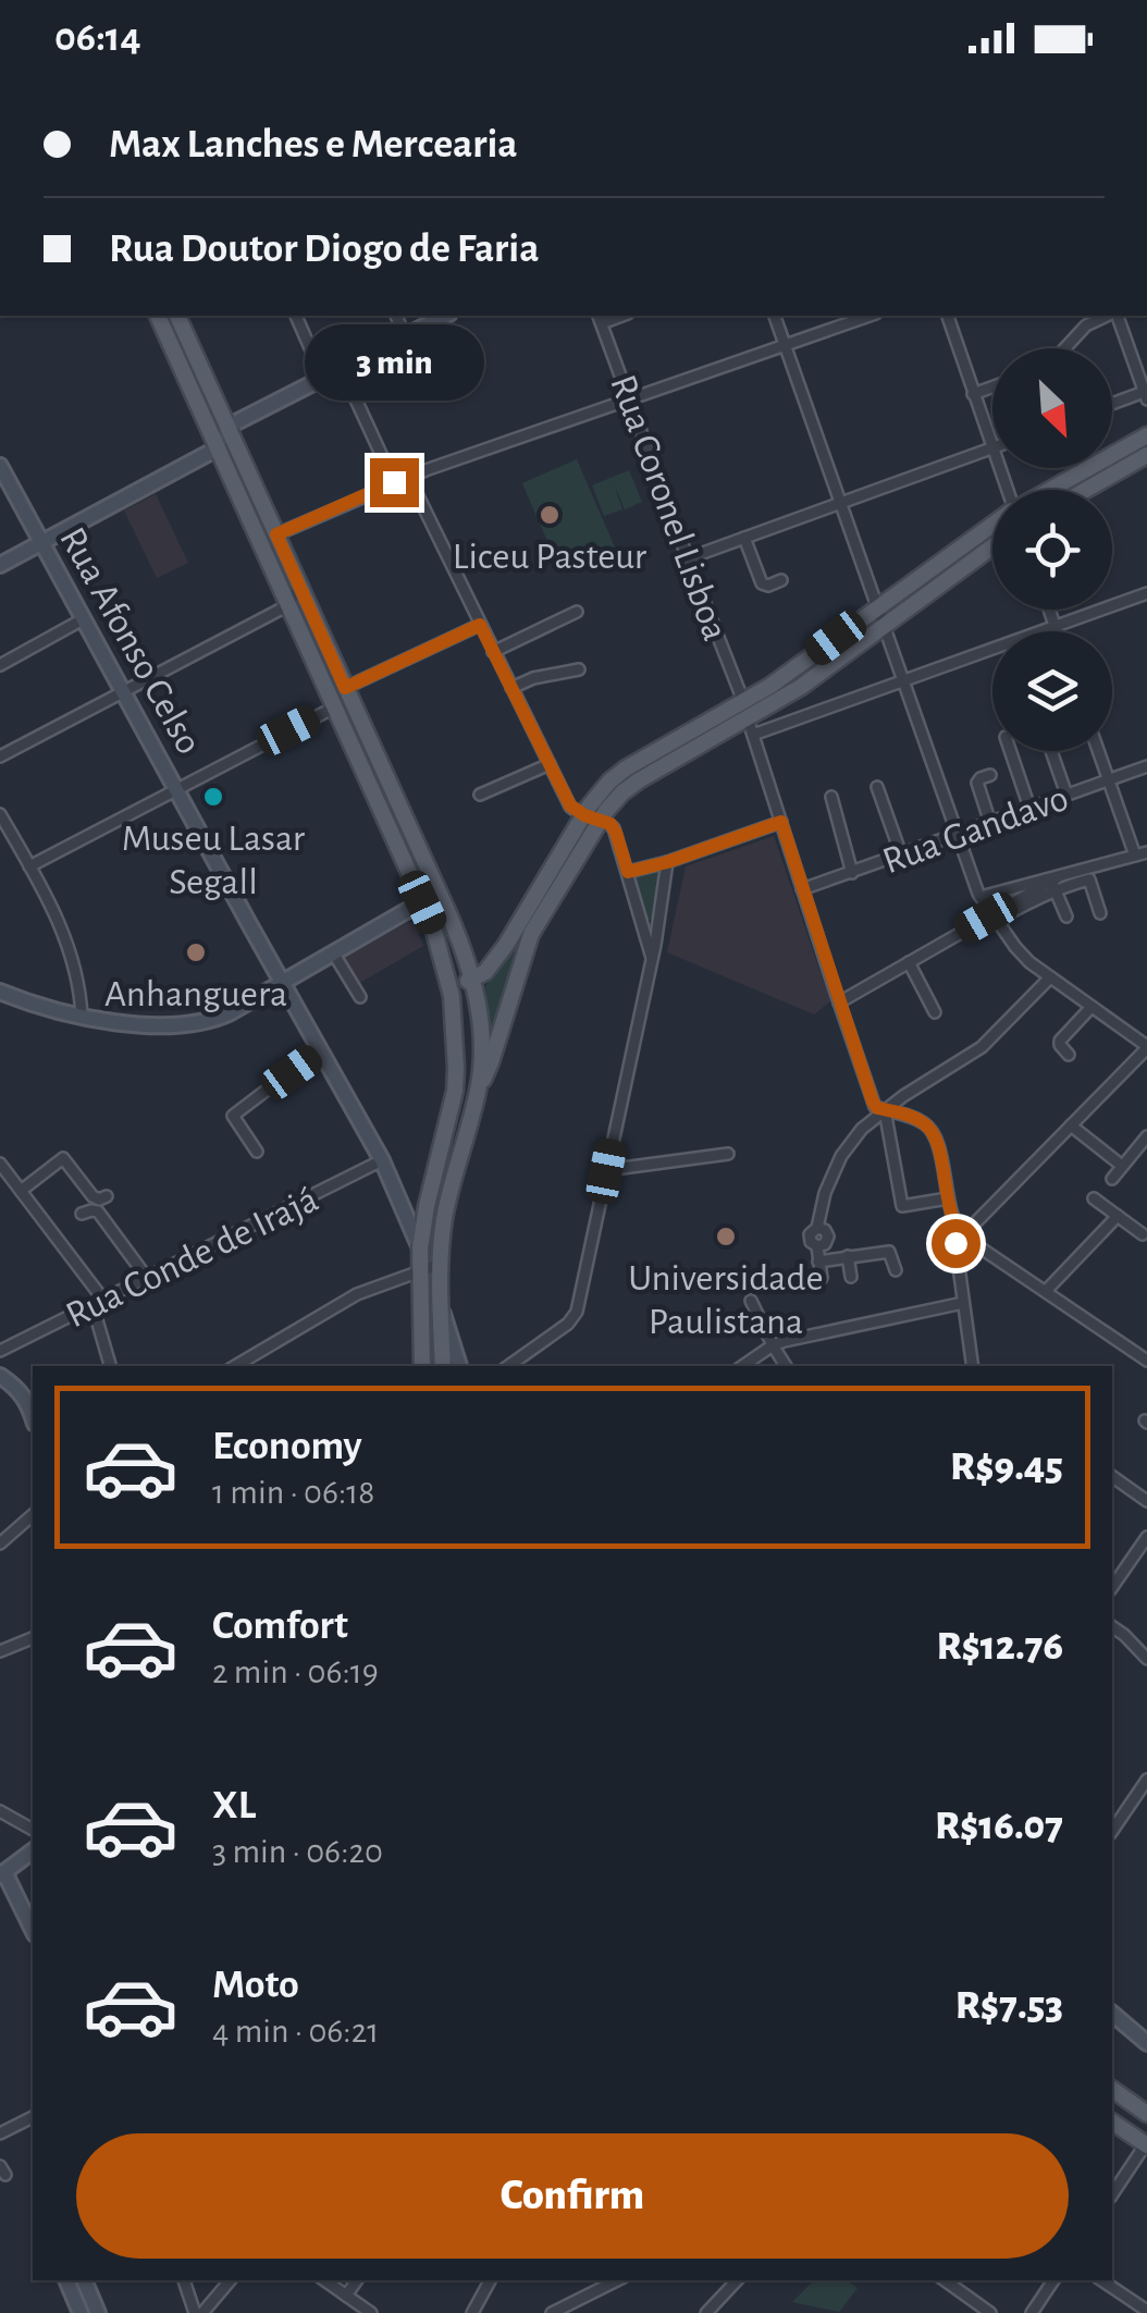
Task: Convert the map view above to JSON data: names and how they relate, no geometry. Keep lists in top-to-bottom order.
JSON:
{
  "streets": {
    "street": [
      "Rua Coronel Lisboa",
      "Rua Afonso Celso",
      "Rua Gandavo",
      "Rua Conde de Irajá"
    ]
  },
  "crossings": [
    ["Rua Afonso Celso", "Rua Conde de Irajá"]
  ],
  "places": [
    "Liceu Pasteur",
    "Museu Lasar Segall",
    "Anhanguera",
    "Universidade Paulistana"
  ],
  "north": "bottom right",
  "page": {
    "status": "06:14",
    "banner": ["Max Lanches e Mercearia", "Rua Doutor Diogo de Faria"],
    "bubble": "3 min",
    "list": [
      {
        "name": "Economy",
        "note": "1 min · 06:18",
        "value": "R$9.45"
      },
      {
        "name": "Comfort",
        "note": "2 min · 06:19",
        "value": "R$12.76"
      },
      {
        "name": "XL",
        "note": "3 min · 06:20",
        "value": "R$16.07"
      },
      {
        "name": "Moto",
        "note": "4 min · 06:21",
        "value": "R$7.53"
      }
    ],
    "buttons": "Confirm"
  }
}
